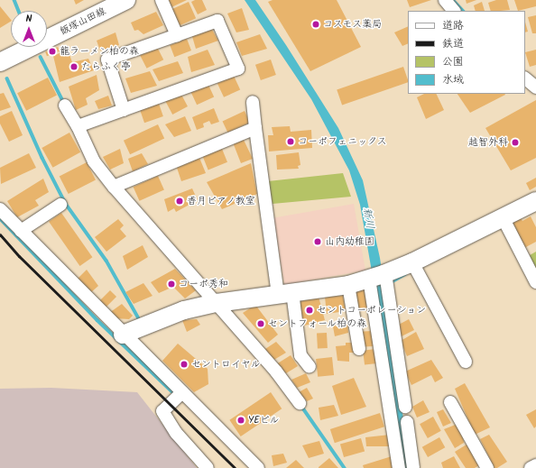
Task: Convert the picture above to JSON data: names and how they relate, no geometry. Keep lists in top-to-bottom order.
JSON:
{
  "streets": {
    "street": ["飯塚山田線"]
  },
  "water": ["新川"],
  "places": [
    "コスモス薬局",
    "龍ラーメン柏の森",
    "たらふく亭",
    "コーポフェニックス",
    "越智外科",
    "香月ピアノ教室",
    "山内幼稚園",
    "コーポ秀和",
    "セントコーポレーション",
    "セントフォール柏の森",
    "セントロイヤル",
    "YEビル"
  ],
  "legend": [
    "道路",
    "鉄道",
    "公園",
    "水域"
  ],
  "north": "top"
}
